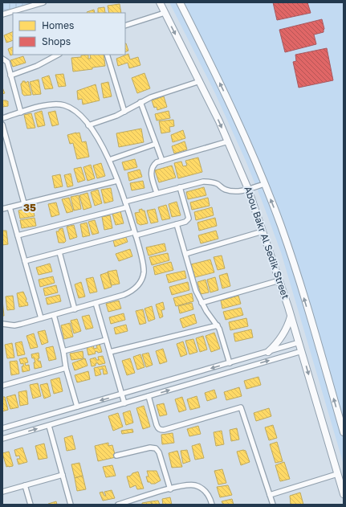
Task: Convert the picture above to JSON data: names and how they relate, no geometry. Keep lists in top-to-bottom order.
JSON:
{
  "streets": {
    "main road": ["Abou Bakr Al Sedik Street"]
  },
  "districts": ["35"],
  "legend": ["Homes", "Shops"]
}
